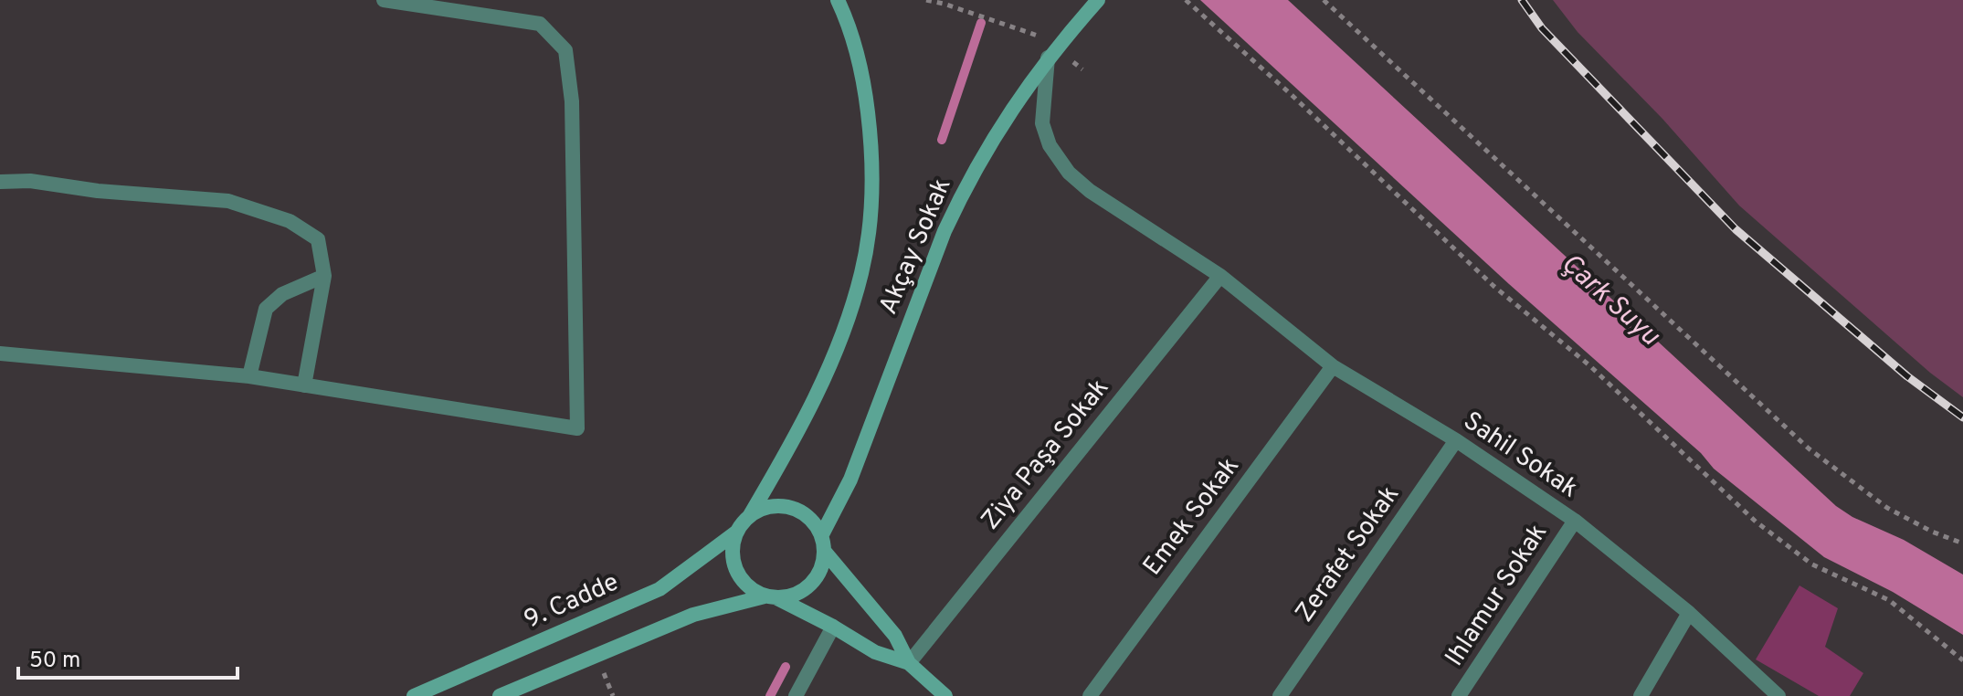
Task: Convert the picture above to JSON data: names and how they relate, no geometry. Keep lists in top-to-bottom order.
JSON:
{
  "streets": {
    "main road": ["Akçay Sokak", "9. Cadde"],
    "street": [
      "Ziya Paşa Sokak",
      "Sahil Sokak",
      "Emek Sokak",
      "Zerafet Sokak",
      "Ihlamur Sokak"
    ]
  },
  "crossings": [
    ["Akçay Sokak", "Sahil Sokak"],
    ["Akçay Sokak", "9. Cadde"],
    ["Ziya Paşa Sokak", "Sahil Sokak"],
    ["Sahil Sokak", "Emek Sokak"],
    ["Sahil Sokak", "Zerafet Sokak"],
    ["Sahil Sokak", "Ihlamur Sokak"]
  ],
  "water": ["Çark Suyu"],
  "scale_bar": "50 m"
}
